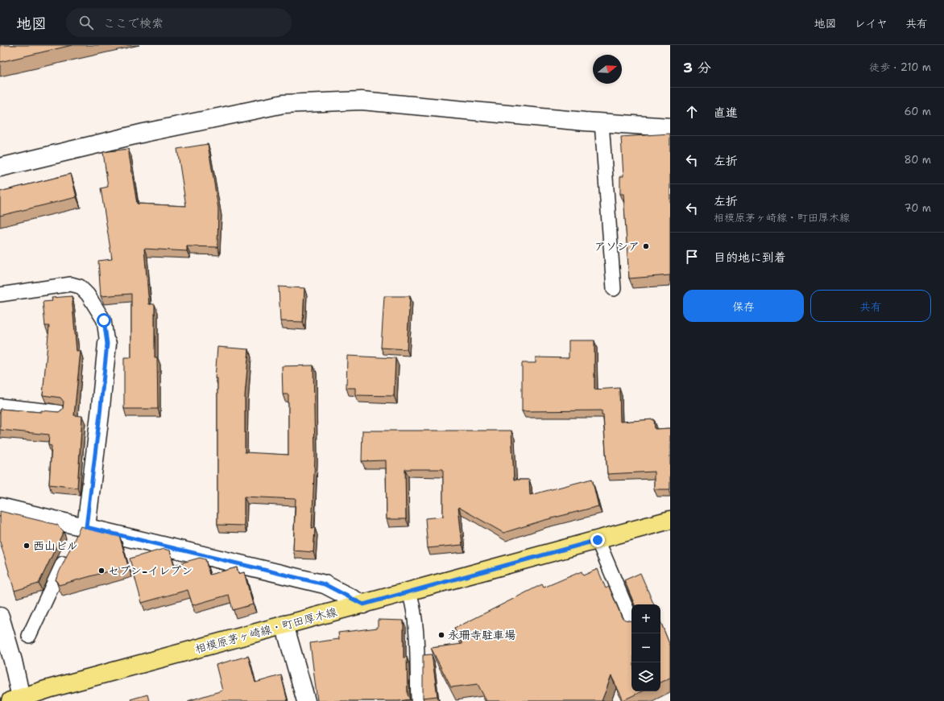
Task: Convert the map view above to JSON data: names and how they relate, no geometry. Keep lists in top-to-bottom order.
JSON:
{
  "streets": {
    "main road": ["相模原茅ヶ崎線・町田厚木線"]
  },
  "places": [
    "アソシア",
    "西山ビル",
    "セブン-イレブン",
    "永珊寺駐車場"
  ],
  "north": "right",
  "page": {
    "header": "地図",
    "search": "ここで検索",
    "nav": ["地図", "レイヤ", "共有"],
    "heading": ["3 分", "徒歩 · 210 m"],
    "list": [
      ["直進", "60 m"],
      ["左折", "80 m"],
      ["左折", "相模原茅ヶ崎線・町田厚木線", "70 m"],
      "目的地に到着"
    ],
    "buttons": ["保存", "共有"],
    "map_buttons": ["+", "−"]
  }
}
